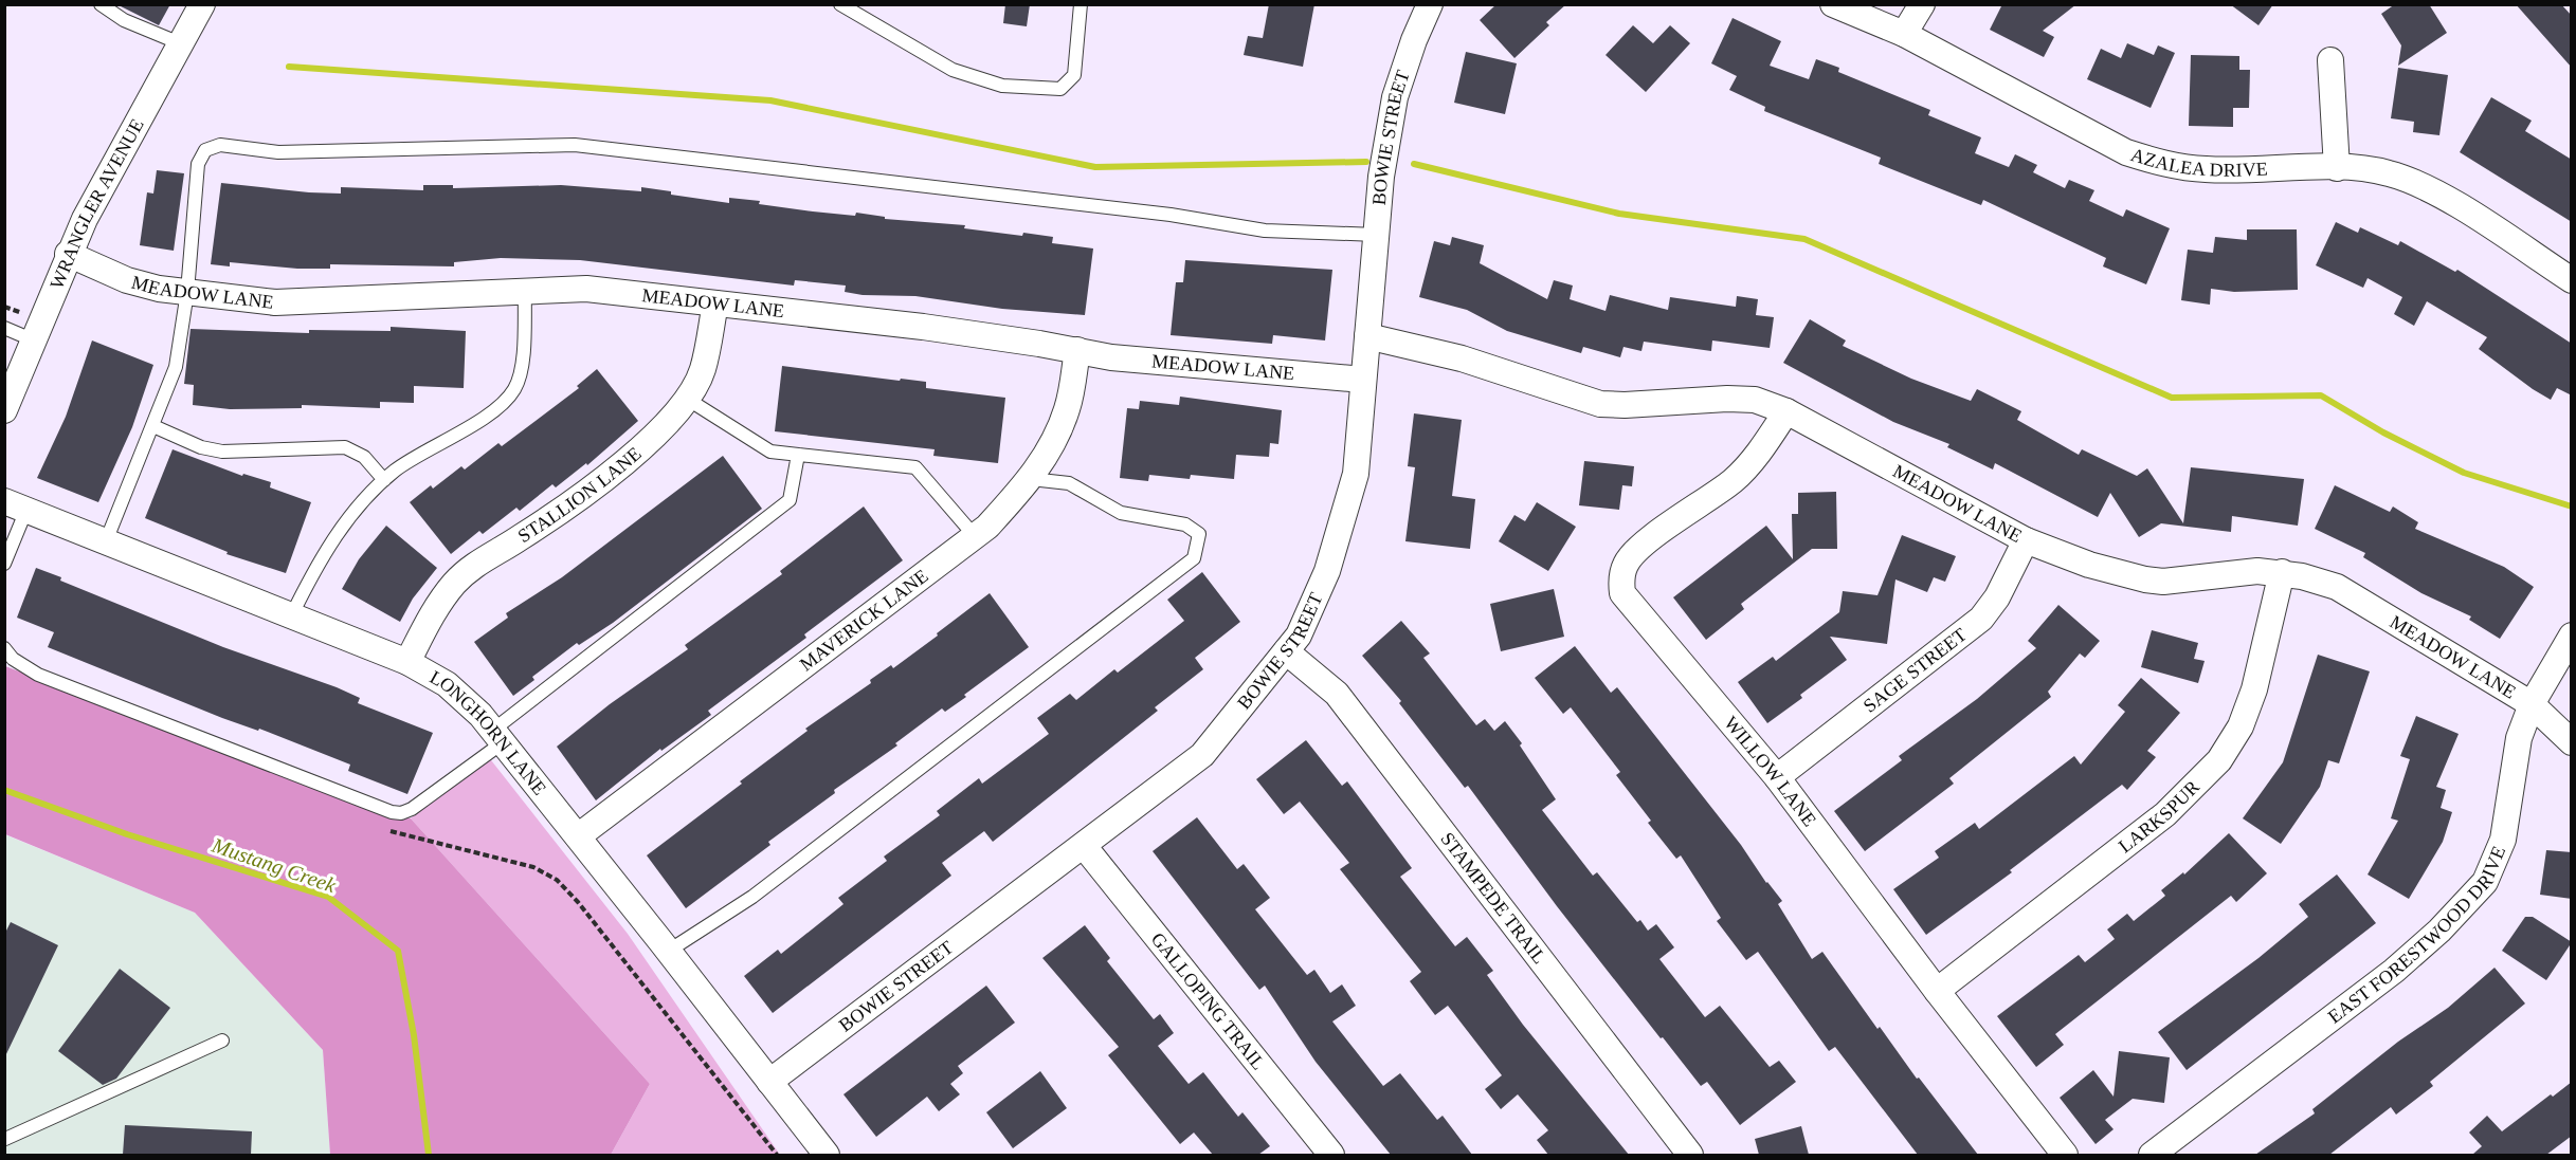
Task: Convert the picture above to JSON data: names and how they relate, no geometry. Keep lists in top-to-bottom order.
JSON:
{
  "streets": {
    "street": [
      "BOWIE STREET",
      "AZALEA DRIVE",
      "WRANGLER AVENUE",
      "MEADOW LANE",
      "STALLION LANE",
      "MAVERICK LANE",
      "SAGE STREET",
      "LONGHORN LANE",
      "WILLOW LANE",
      "LARKSPUR",
      "STAMPEDE TRAIL",
      "EAST FORESTWOOD DRIVE",
      "GALLOPING TRAIL"
    ]
  },
  "crossings": [
    ["BOWIE STREET", "MEADOW LANE"],
    ["BOWIE STREET", "LONGHORN LANE"],
    ["BOWIE STREET", "STAMPEDE TRAIL"],
    ["BOWIE STREET", "GALLOPING TRAIL"],
    ["WRANGLER AVENUE", "MEADOW LANE"],
    ["MEADOW LANE", "STALLION LANE"],
    ["MEADOW LANE", "MAVERICK LANE"],
    ["MEADOW LANE", "SAGE STREET"],
    ["MEADOW LANE", "WILLOW LANE"],
    ["MEADOW LANE", "LARKSPUR"],
    ["MEADOW LANE", "EAST FORESTWOOD DRIVE"],
    ["STALLION LANE", "LONGHORN LANE"],
    ["MAVERICK LANE", "LONGHORN LANE"],
    ["SAGE STREET", "WILLOW LANE"],
    ["WILLOW LANE", "LARKSPUR"]
  ],
  "water": ["Mustang Creek"]
}
